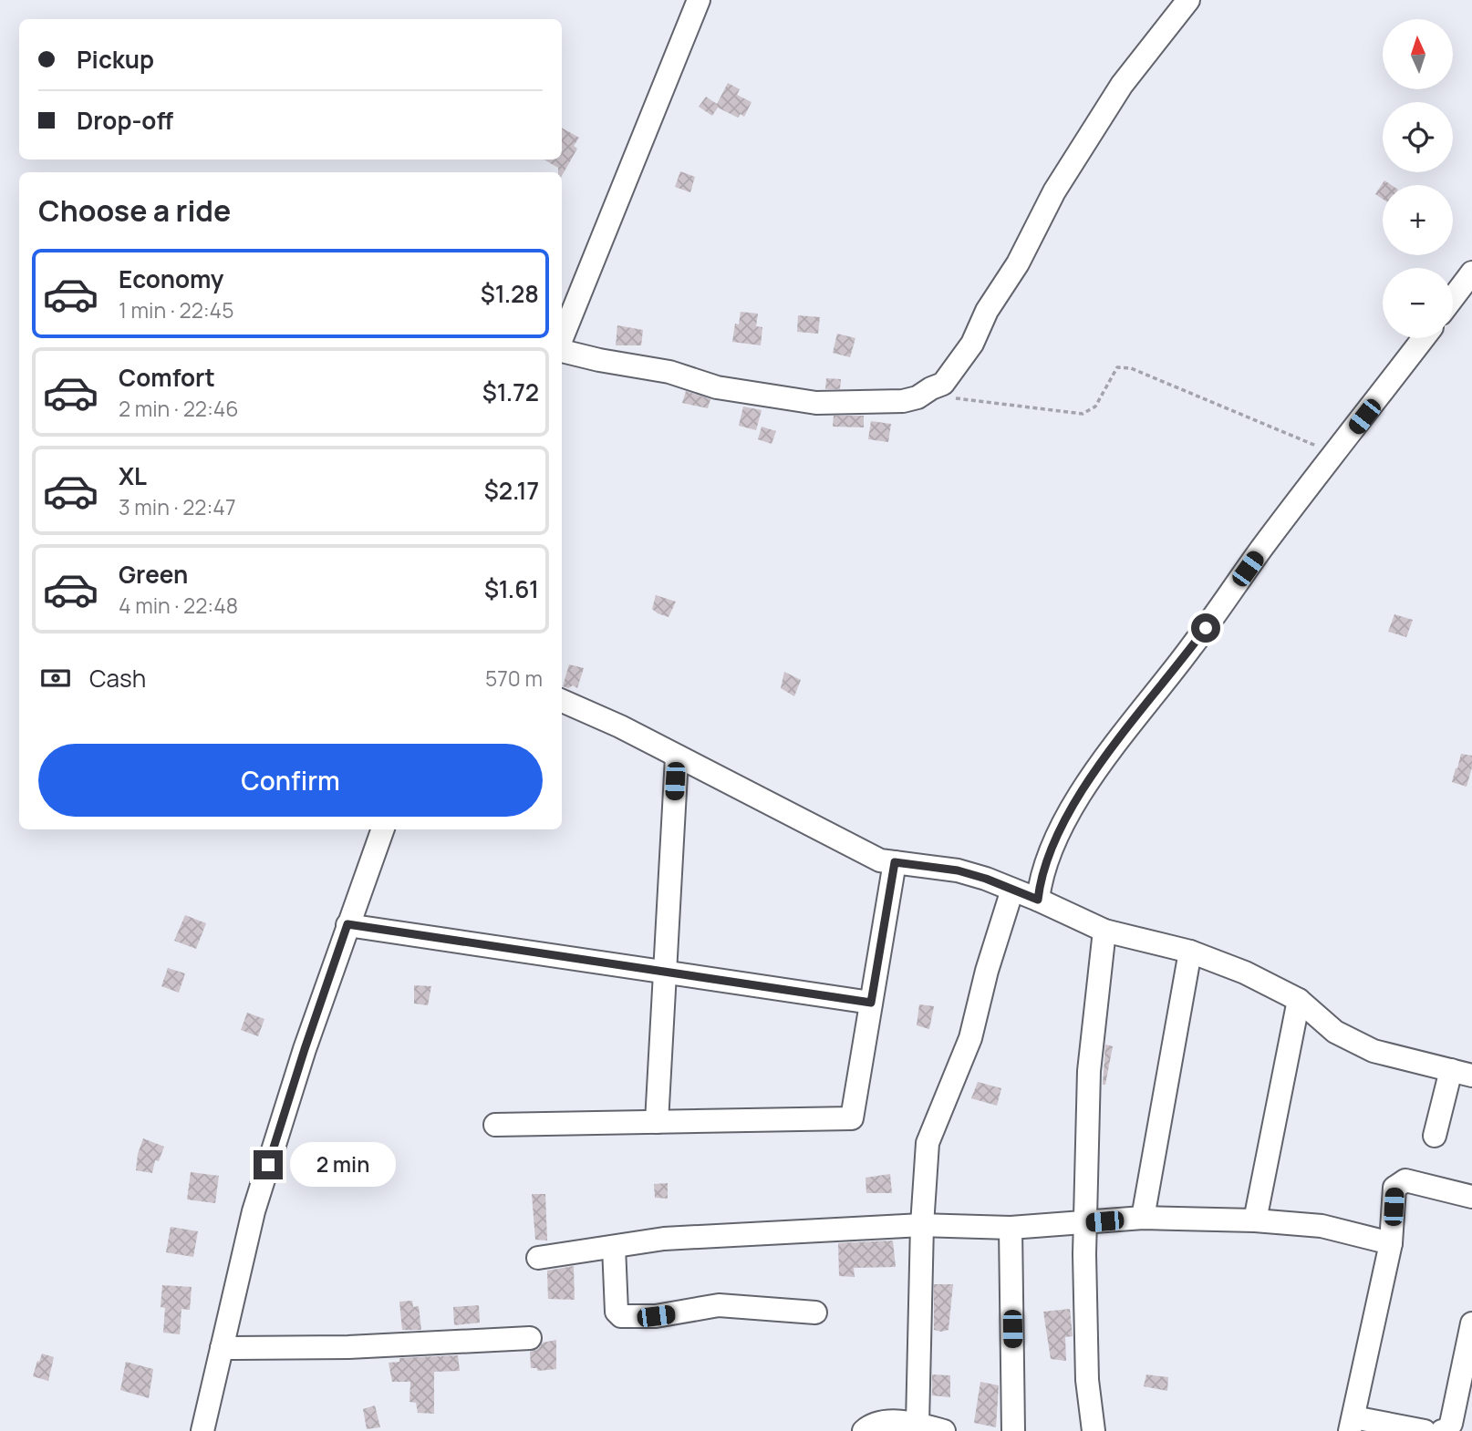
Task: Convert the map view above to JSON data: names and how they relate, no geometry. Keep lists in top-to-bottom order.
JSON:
{
  "north": "top",
  "page": {
    "map_buttons": ["+", "−"],
    "banner": ["Pickup", "Drop-off"],
    "heading": "Choose a ride",
    "list": [
      {
        "name": "Economy",
        "note": "1 min · 22:45",
        "value": "$1.28"
      },
      {
        "name": "Comfort",
        "note": "2 min · 22:46",
        "value": "$1.72"
      },
      {
        "name": "XL",
        "note": "3 min · 22:47",
        "value": "$2.17"
      },
      {
        "name": "Green",
        "note": "4 min · 22:48",
        "value": "$1.61"
      }
    ],
    "pay": ["Cash", "570 m"],
    "buttons": "Confirm",
    "bubble": "2 min"
  }
}
